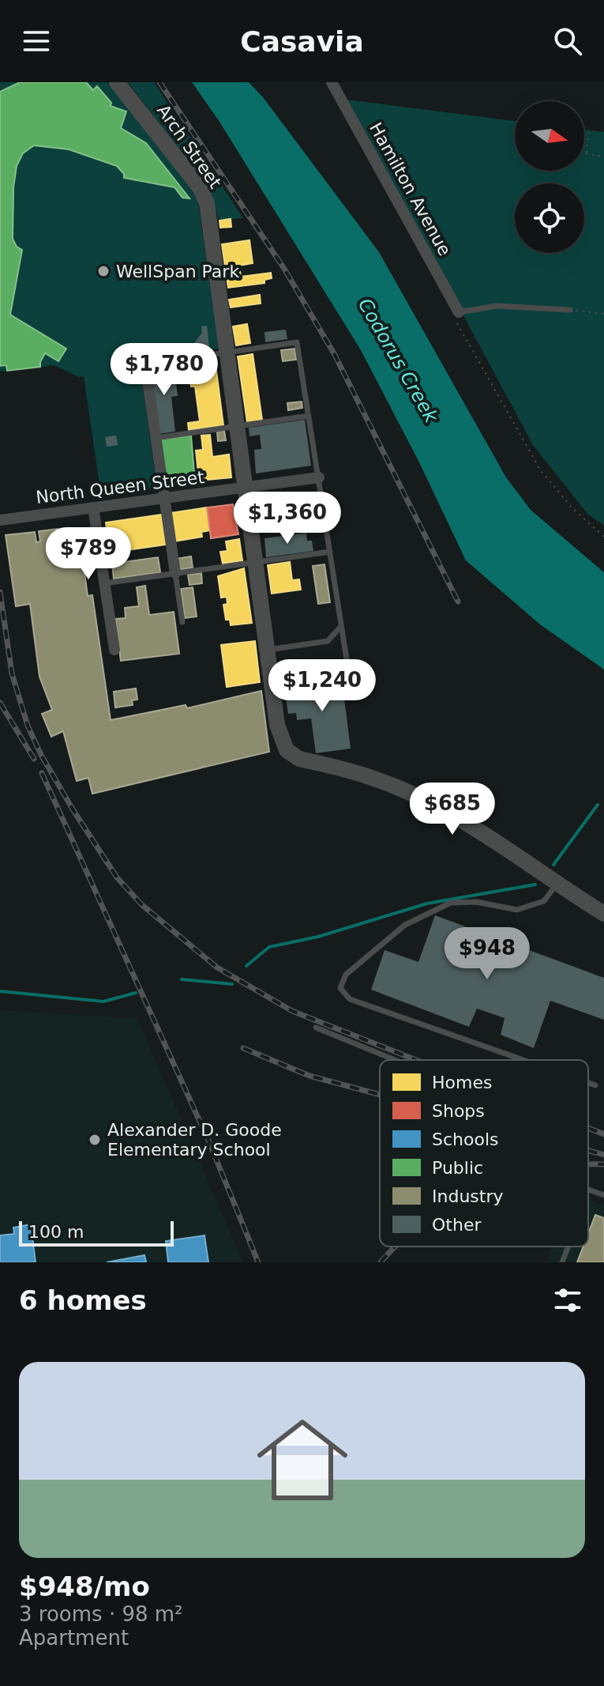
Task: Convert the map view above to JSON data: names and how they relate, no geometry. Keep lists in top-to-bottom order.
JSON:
{
  "streets": {
    "street": ["Arch Street", "Hamilton Avenue", "North Queen Street"]
  },
  "crossings": [
    ["Arch Street", "North Queen Street"]
  ],
  "water": ["Codorus Creek"],
  "places": ["WellSpan Park", "Alexander D. Goode Elementary School"],
  "legend": [
    "Homes",
    "Shops",
    "Schools",
    "Public",
    "Industry",
    "Other"
  ],
  "scale_bar": "100 m",
  "north": "right",
  "page": {
    "header": "Casavia",
    "price": [
      "$1,780",
      "$1,360",
      "$789",
      "$1,240",
      "$685",
      "$948"
    ],
    "scale": "100 m",
    "heading": "6 homes",
    "list": [
      {
        "name": "$948/mo",
        "note": "3 rooms · 98 m² · Apartment"
      }
    ]
  }
}
